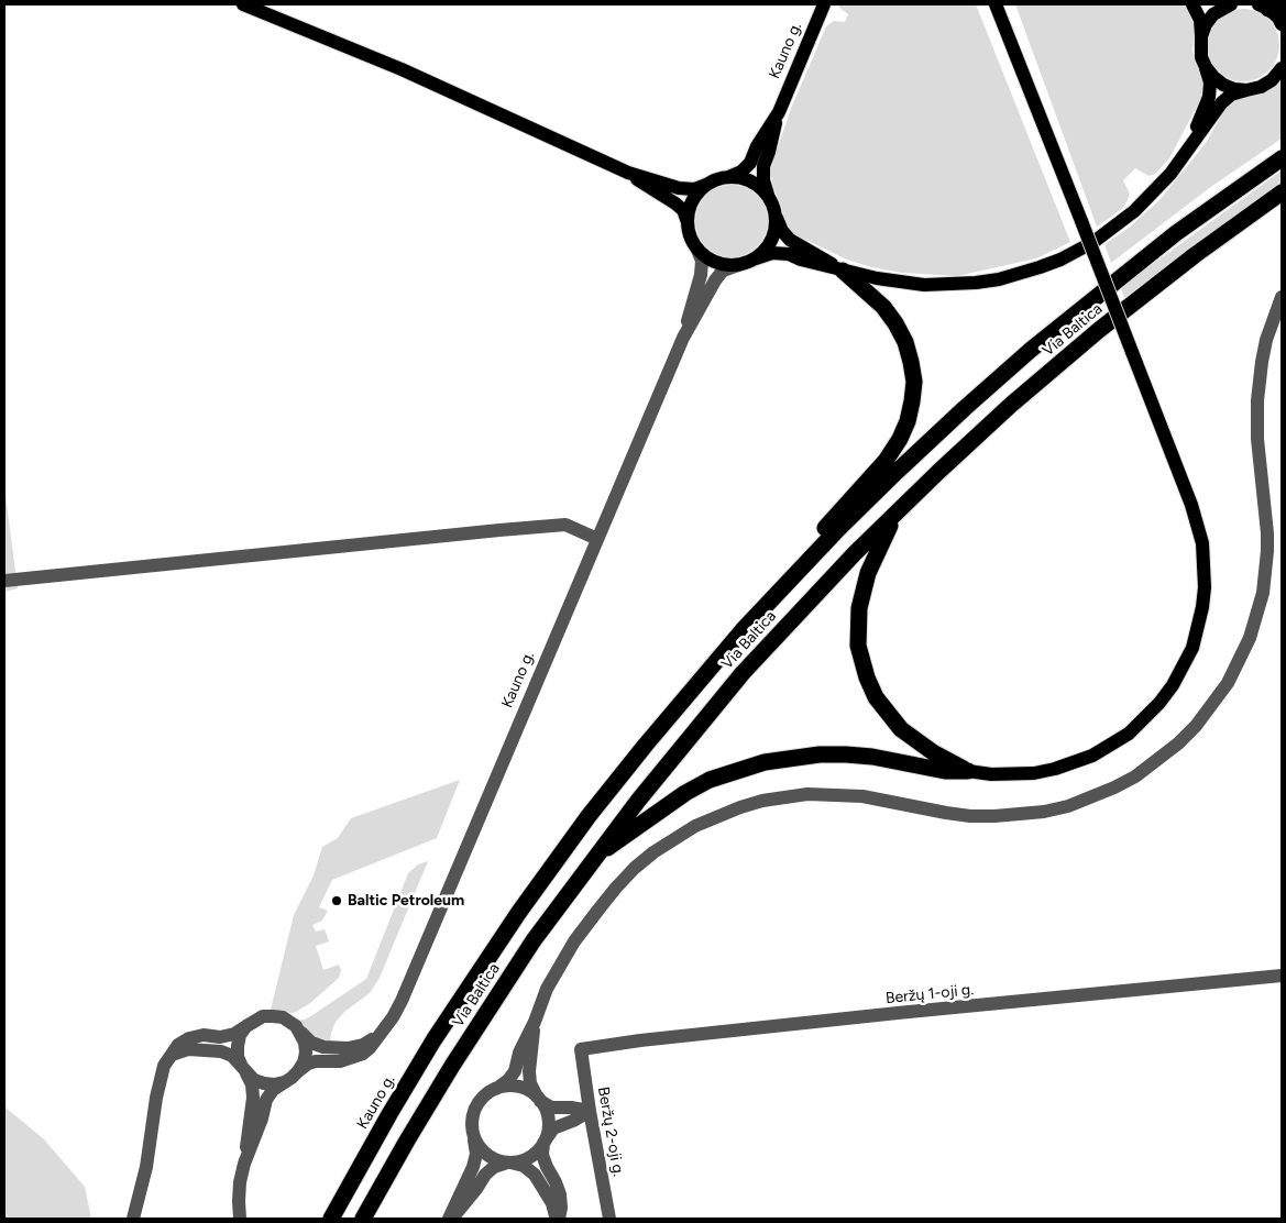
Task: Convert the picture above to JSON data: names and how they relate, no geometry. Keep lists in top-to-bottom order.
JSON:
{
  "streets": {
    "highway": ["Kauno g.", "Via Baltica"],
    "street": ["Beržų 1-oji g.", "Beržų 2-oji g."]
  },
  "crossings": [
    ["Kauno g.", "Via Baltica"],
    ["Beržų 1-oji g.", "Beržų 2-oji g."]
  ],
  "places": ["Baltic Petroleum"]
}
